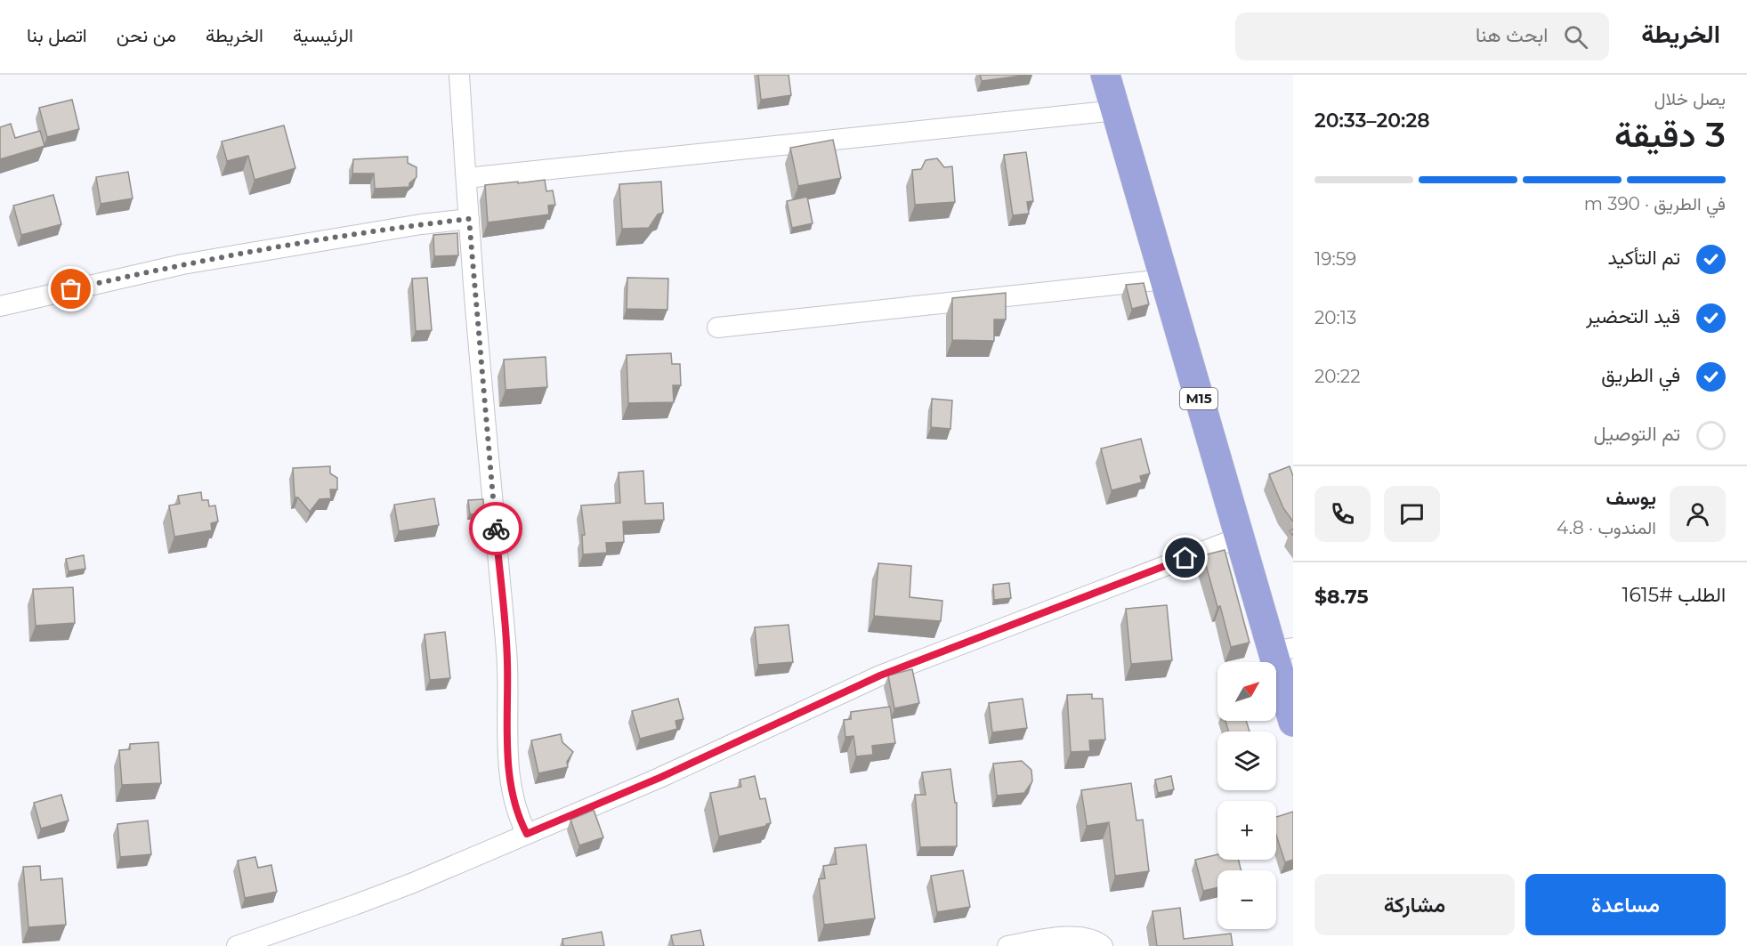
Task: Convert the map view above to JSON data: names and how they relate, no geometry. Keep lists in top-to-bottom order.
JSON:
{
  "streets": {
    "highway": ["M15"]
  },
  "north": "top right",
  "page": {
    "header": "الخريطة",
    "search": "ابحث هنا",
    "nav": [
      "الرئيسية",
      "الخريطة",
      "من نحن",
      "اتصل بنا"
    ],
    "heading": ["3 دقيقة", "يصل خلال", "20:28–20:33"],
    "panel": [
      "يوسف",
      "المندوب · 4.8",
      "الطلب #1615",
      "$8.75"
    ],
    "bar": "في الطريق · 390 m",
    "list": [
      ["تم التأكيد", "19:59"],
      ["قيد التحضير", "20:13"],
      ["في الطريق", "20:22"],
      "تم التوصيل"
    ],
    "map_buttons": ["+", "−"],
    "buttons": ["مساعدة", "مشاركة"]
  }
}
